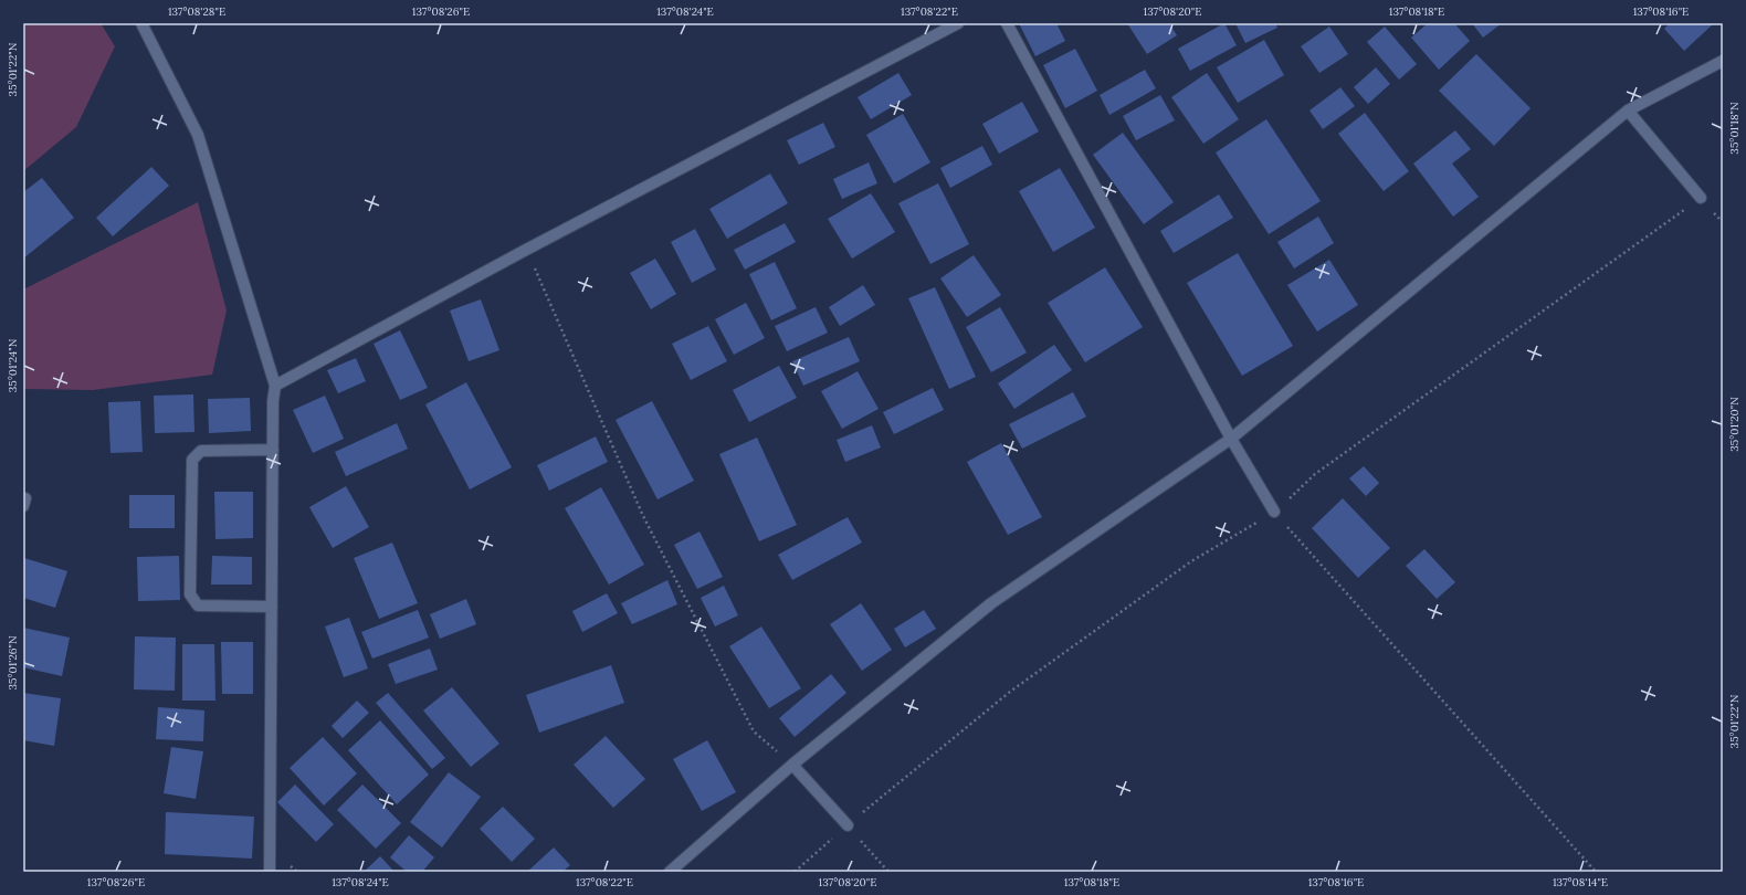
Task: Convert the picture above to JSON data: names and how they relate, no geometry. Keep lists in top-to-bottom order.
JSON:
{
  "coordinates": [
    "137°08'28\"E",
    "137°08'26\"E",
    "137°08'24\"E",
    "137°08'22\"E",
    "137°08'20\"E",
    "137°08'18\"E",
    "137°08'16\"E",
    "35°01'22\"N",
    "35°01'18\"N",
    "35°01'24\"N",
    "35°01'20\"N",
    "35°01'26\"N",
    "137°08'14\"E"
  ]
}
